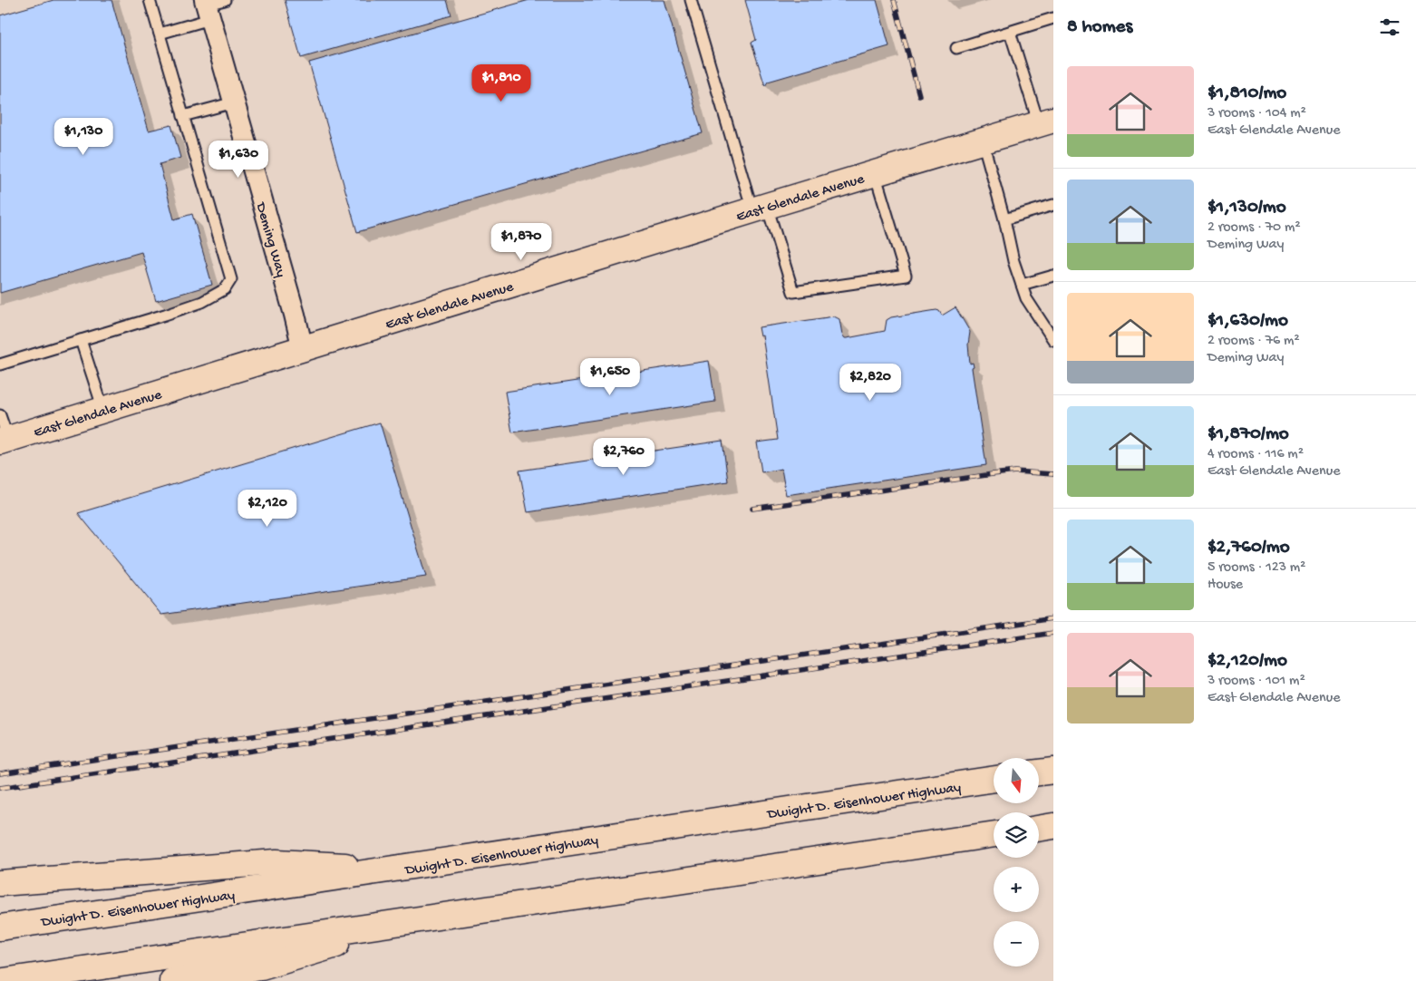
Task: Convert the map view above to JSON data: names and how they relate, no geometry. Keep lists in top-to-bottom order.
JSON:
{
  "streets": {
    "main road": ["East Glendale Avenue", "Dwight D. Eisenhower Highway"],
    "street": ["Deming Way"]
  },
  "crossings": [
    ["East Glendale Avenue", "Deming Way"]
  ],
  "north": "bottom",
  "page": {
    "heading": "8 homes",
    "list": [
      {
        "name": "$1,810/mo",
        "note": "3 rooms · 104 m² · East Glendale Avenue"
      },
      {
        "name": "$1,130/mo",
        "note": "2 rooms · 70 m² · Deming Way"
      },
      {
        "name": "$1,630/mo",
        "note": "2 rooms · 76 m² · Deming Way"
      },
      {
        "name": "$1,870/mo",
        "note": "4 rooms · 116 m² · East Glendale Avenue"
      },
      {
        "name": "$2,760/mo",
        "note": "5 rooms · 123 m² · House"
      },
      {
        "name": "$2,120/mo",
        "note": "3 rooms · 101 m² · East Glendale Avenue"
      }
    ],
    "price": [
      "$1,810",
      "$1,130",
      "$1,630",
      "$1,870",
      "$1,650",
      "$2,820",
      "$2,760",
      "$2,120"
    ],
    "map_buttons": ["+", "−"]
  }
}
